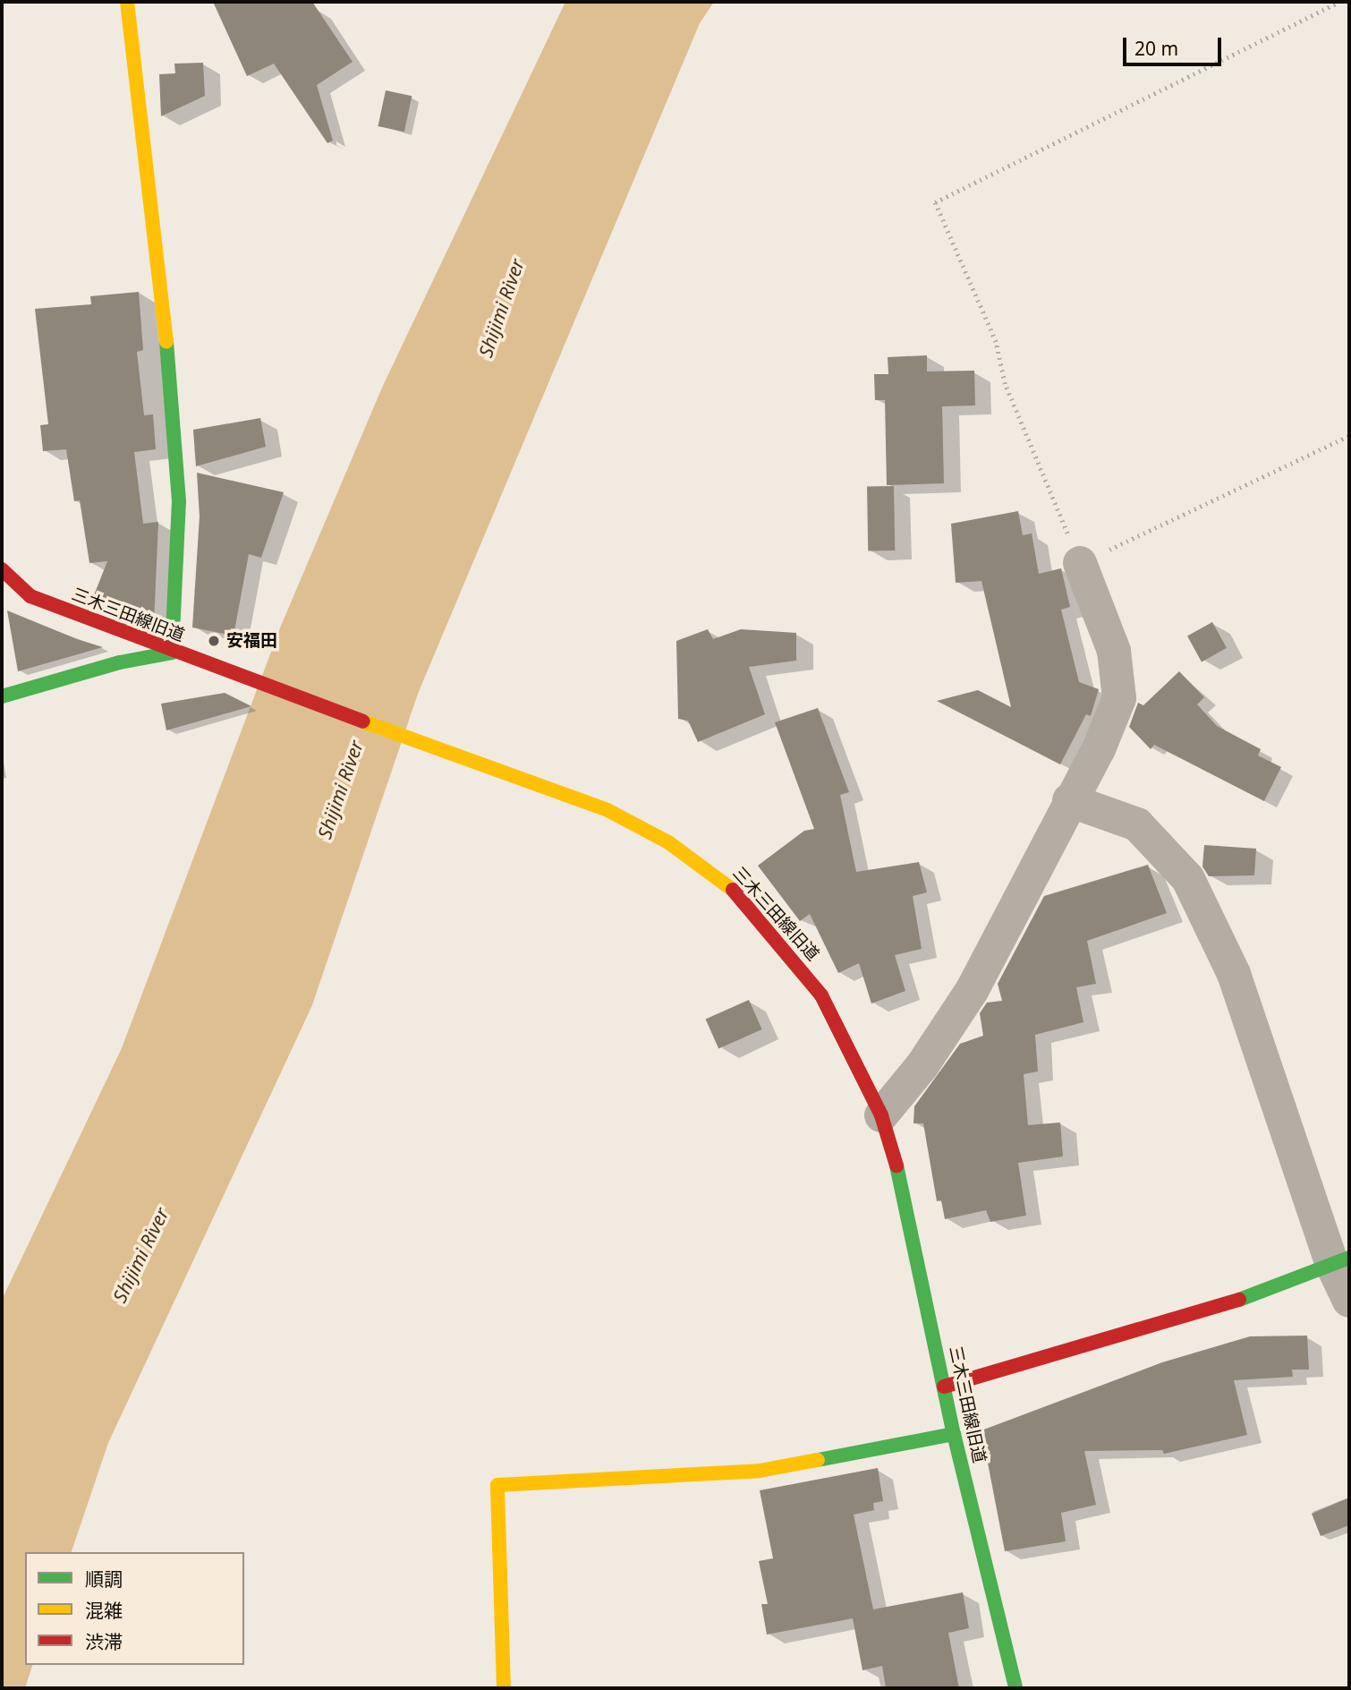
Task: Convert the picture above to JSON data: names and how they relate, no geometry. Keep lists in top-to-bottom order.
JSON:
{
  "streets": {
    "street": ["三木三田線旧道"]
  },
  "water": ["Shijimi River"],
  "places": ["安福田"],
  "legend": ["順調", "混雑", "渋滞"],
  "scale_bar": "20 m"
}
